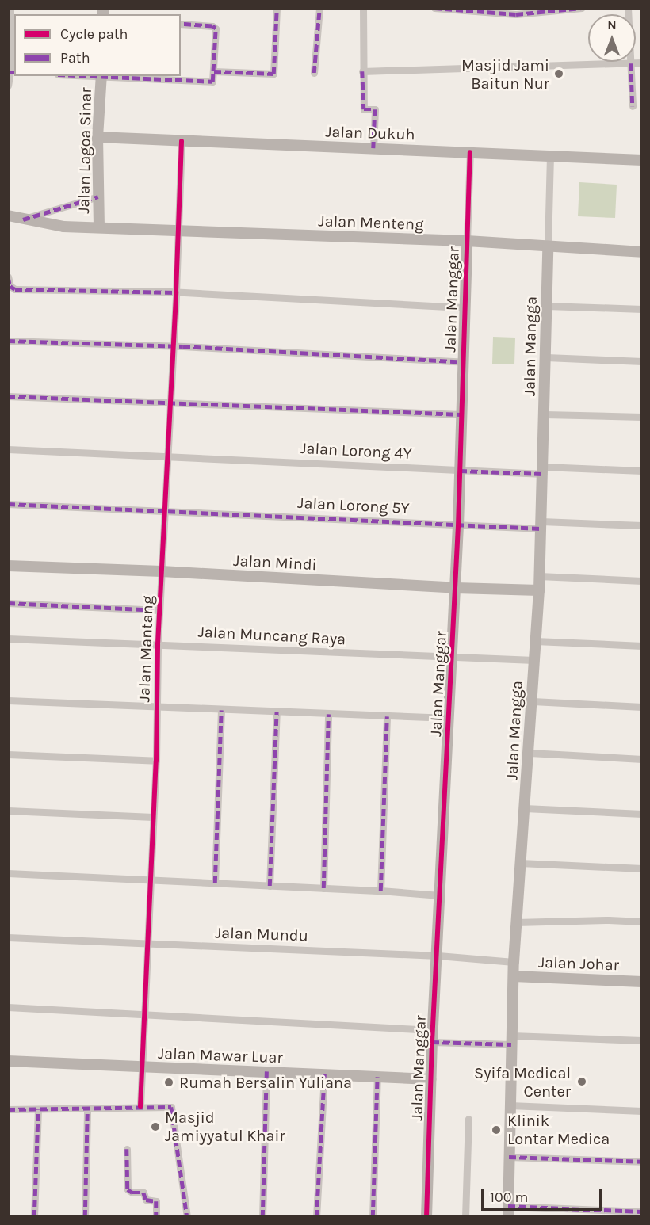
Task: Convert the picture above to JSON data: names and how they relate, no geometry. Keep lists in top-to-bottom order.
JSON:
{
  "streets": {
    "street": [
      "Jalan Dukuh",
      "Jalan Lagoa Sinar",
      "Jalan Menteng",
      "Jalan Manggar",
      "Jalan Mangga",
      "Jalan Lorong 4Y",
      "Jalan Lorong 5Y",
      "Jalan Mindi",
      "Jalan Muncang Raya",
      "Jalan Mantang",
      "Jalan Mundu",
      "Jalan Johar",
      "Jalan Mawar Luar"
    ]
  },
  "crossings": [
    ["Jalan Dukuh", "Jalan Lagoa Sinar"],
    ["Jalan Dukuh", "Jalan Manggar"],
    ["Jalan Dukuh", "Jalan Mantang"],
    ["Jalan Lagoa Sinar", "Jalan Menteng"],
    ["Jalan Menteng", "Jalan Manggar"],
    ["Jalan Menteng", "Jalan Mangga"],
    ["Jalan Menteng", "Jalan Mantang"],
    ["Jalan Manggar", "Jalan Lorong 4Y"],
    ["Jalan Manggar", "Jalan Lorong 5Y"],
    ["Jalan Manggar", "Jalan Mindi"],
    ["Jalan Manggar", "Jalan Muncang Raya"],
    ["Jalan Manggar", "Jalan Mundu"],
    ["Jalan Manggar", "Jalan Mawar Luar"],
    ["Jalan Mangga", "Jalan Lorong 4Y"],
    ["Jalan Mangga", "Jalan Lorong 5Y"],
    ["Jalan Mangga", "Jalan Mindi"],
    ["Jalan Mangga", "Jalan Muncang Raya"],
    ["Jalan Mangga", "Jalan Mundu"],
    ["Jalan Mangga", "Jalan Johar"],
    ["Jalan Lorong 4Y", "Jalan Mantang"],
    ["Jalan Lorong 5Y", "Jalan Mantang"],
    ["Jalan Mindi", "Jalan Mantang"],
    ["Jalan Muncang Raya", "Jalan Mantang"],
    ["Jalan Mantang", "Jalan Mundu"],
    ["Jalan Mantang", "Jalan Mawar Luar"]
  ],
  "places": [
    "Masjid Jami Baitun Nur",
    "Syifa Medical Center",
    "Rumah Bersalin Yuliana",
    "Masjid Jamiyyatul Khair",
    "Klinik Lontar Medica"
  ],
  "legend": ["Cycle path", "Path"],
  "scale_bar": "100 m",
  "north": "top"
}
